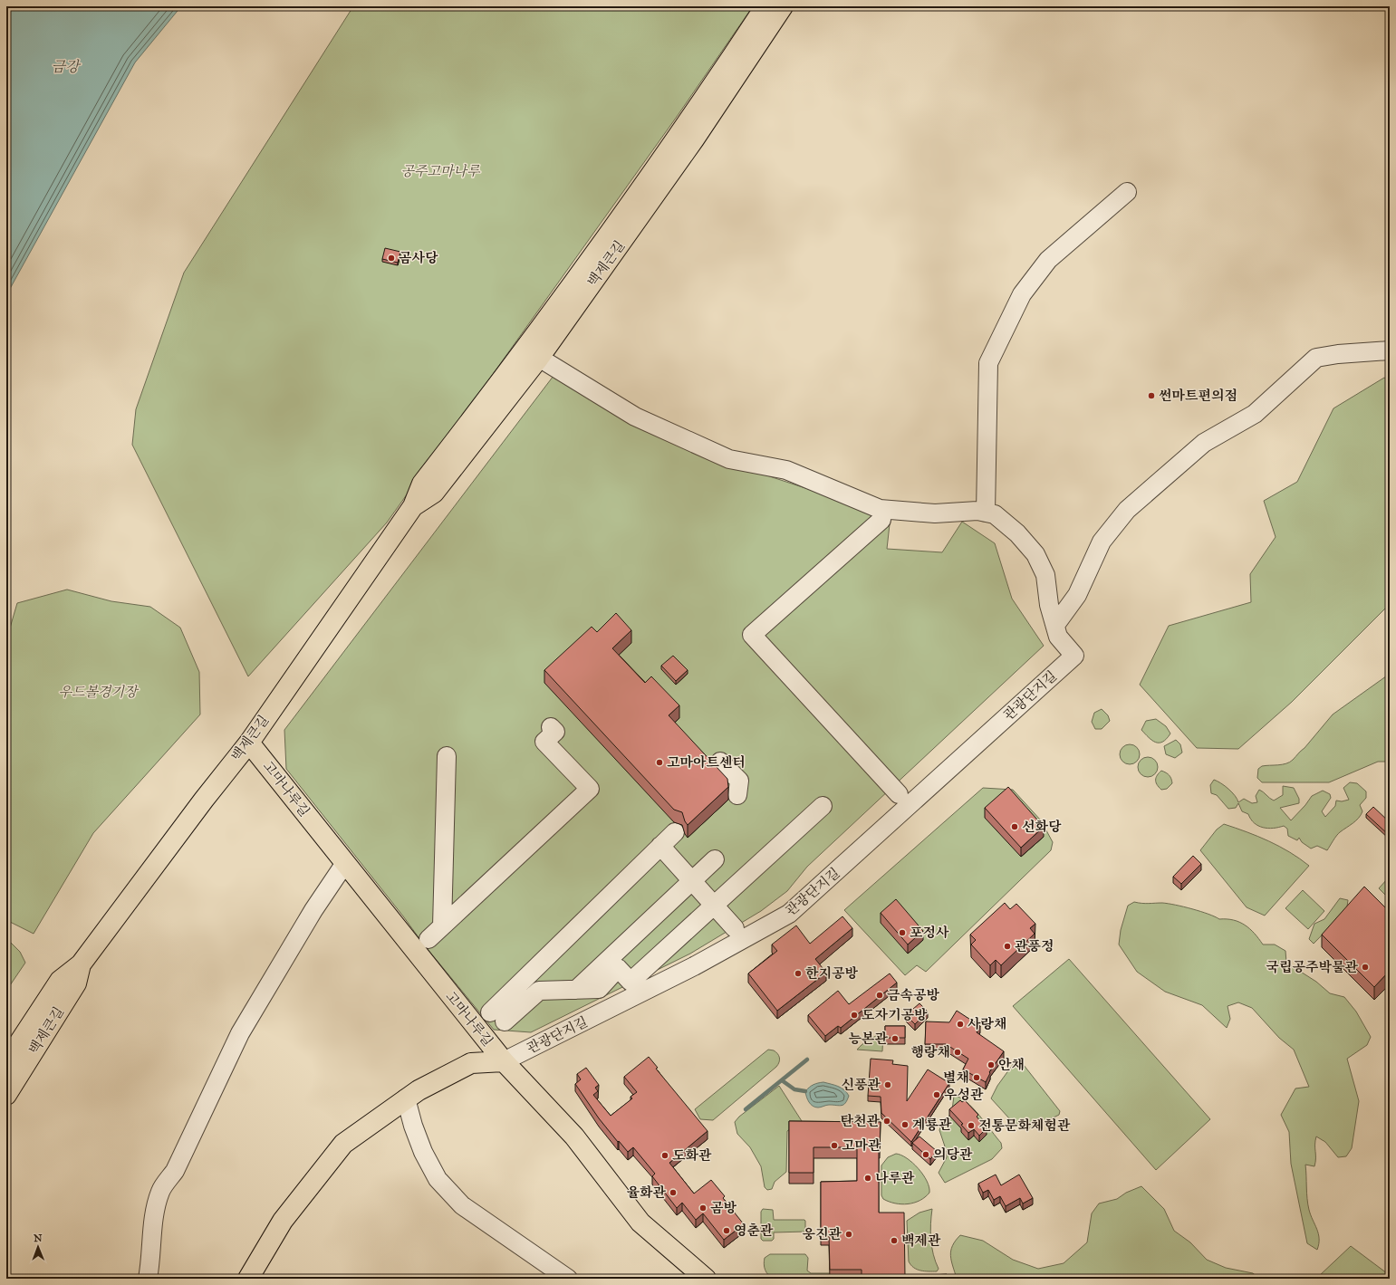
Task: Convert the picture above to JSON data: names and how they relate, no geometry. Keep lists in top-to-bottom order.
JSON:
{
  "streets": {
    "main road": ["백제큰길", "고마나루길"],
    "street": ["관광단지길"]
  },
  "crossings": [
    ["백제큰길", "고마나루길"],
    ["관광단지길", "고마나루길"]
  ],
  "water": ["금강"],
  "parks": ["공주고마나루", "우드볼경기장"],
  "places": [
    "곰사당",
    "썬마트편의점",
    "고마아트센터",
    "선화당",
    "포정사",
    "관풍정",
    "국립공주박물관",
    "한지공방",
    "금속공방",
    "도자기공방",
    "사랑채",
    "능본관",
    "행랑채",
    "안채",
    "별채",
    "신풍관",
    "우성관",
    "탄천관",
    "계룡관",
    "전통문화체험관",
    "고마관",
    "의당관",
    "도화관",
    "나루관",
    "율화관",
    "곰방",
    "영춘관",
    "웅진관",
    "백제관"
  ],
  "north": "top"
}
